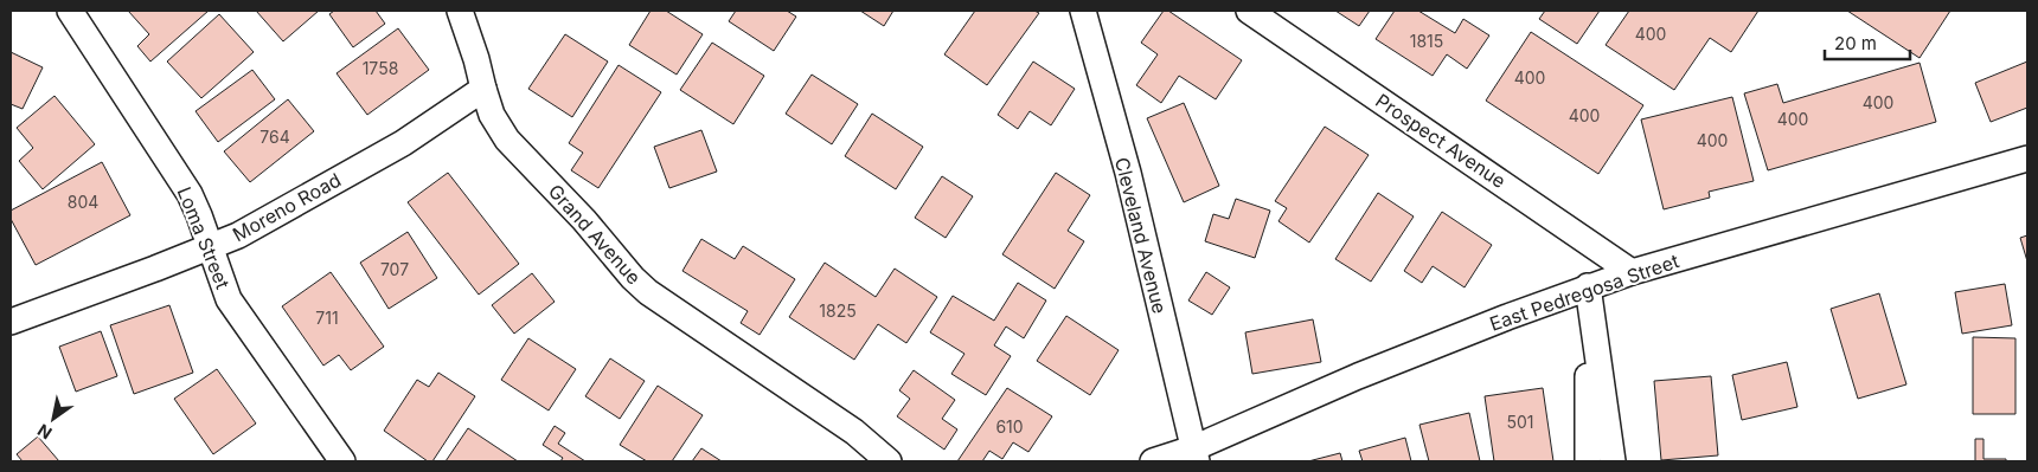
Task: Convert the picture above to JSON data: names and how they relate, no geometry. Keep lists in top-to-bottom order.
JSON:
{
  "streets": {
    "street": [
      "Prospect Avenue",
      "Moreno Road",
      "Grand Avenue",
      "Cleveland Avenue",
      "Loma Street",
      "East Pedregosa Street"
    ]
  },
  "crossings": [
    ["Prospect Avenue", "East Pedregosa Street"],
    ["Moreno Road", "Grand Avenue"],
    ["Moreno Road", "Loma Street"],
    ["Cleveland Avenue", "East Pedregosa Street"]
  ],
  "house_numbers": [
    "400",
    "1815",
    "1758",
    "400",
    "400",
    "400",
    "400",
    "764",
    "400",
    "804",
    "707",
    "1825",
    "711",
    "501",
    "610"
  ],
  "scale_bar": "20 m",
  "north": "bottom left"
}
